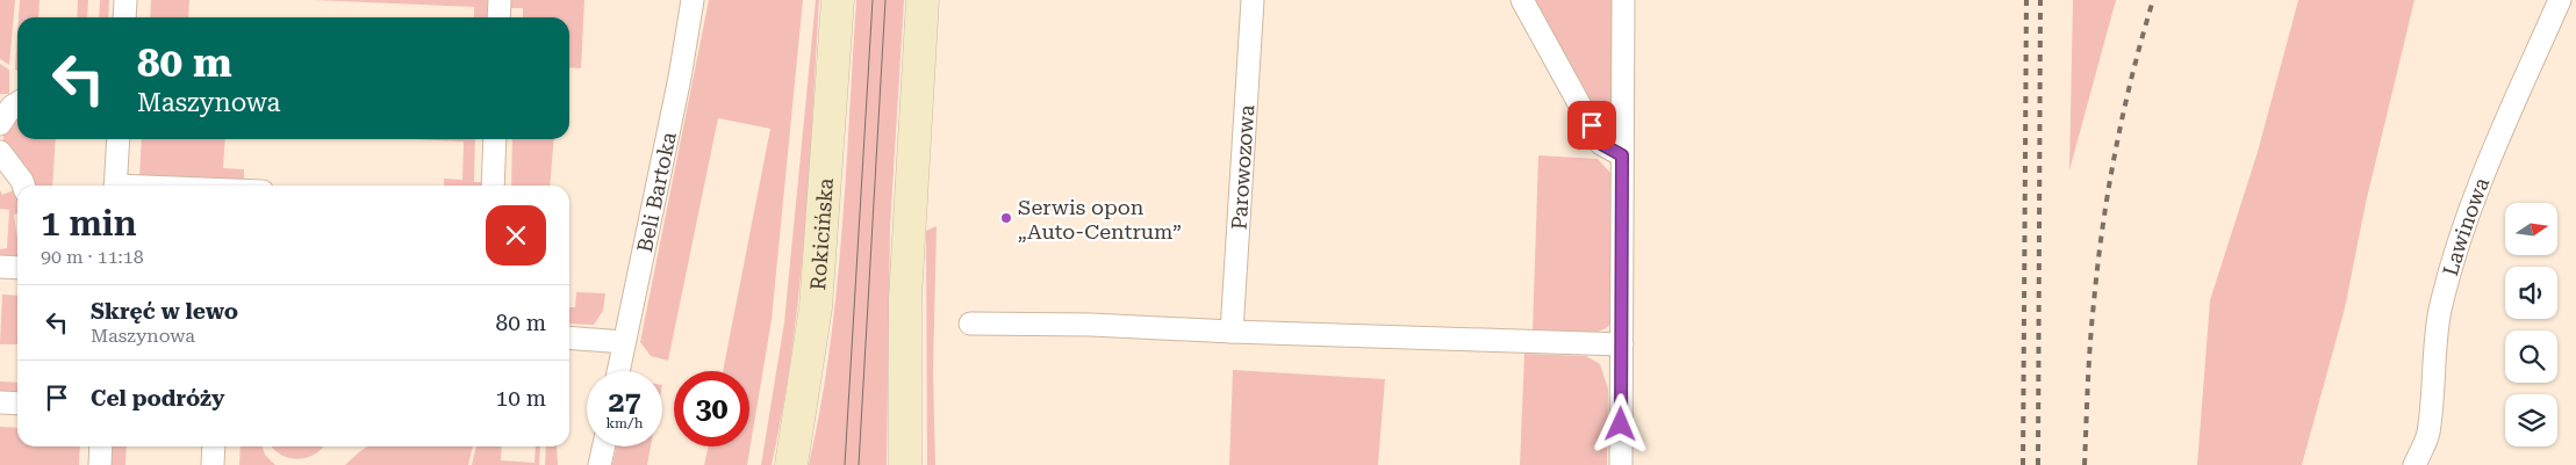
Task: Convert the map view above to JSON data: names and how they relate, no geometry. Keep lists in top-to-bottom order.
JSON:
{
  "streets": {
    "main road": ["Rokicińska"],
    "street": ["Parowozowa", "Beli Bartoka", "Lawinowa"]
  },
  "places": ["Serwis opon „Auto-Centrum”"],
  "north": "right",
  "page": {
    "turn": ["80 m", "Maszynowa"],
    "heading": ["1 min", "90 m · 11:18"],
    "list": [
      {
        "name": "Skręć w lewo",
        "note": "Maszynowa",
        "value": "80 m"
      },
      {
        "name": "Cel podróży",
        "value": "10 m"
      }
    ],
    "speed": "27 km/h",
    "limit": "30"
  }
}
